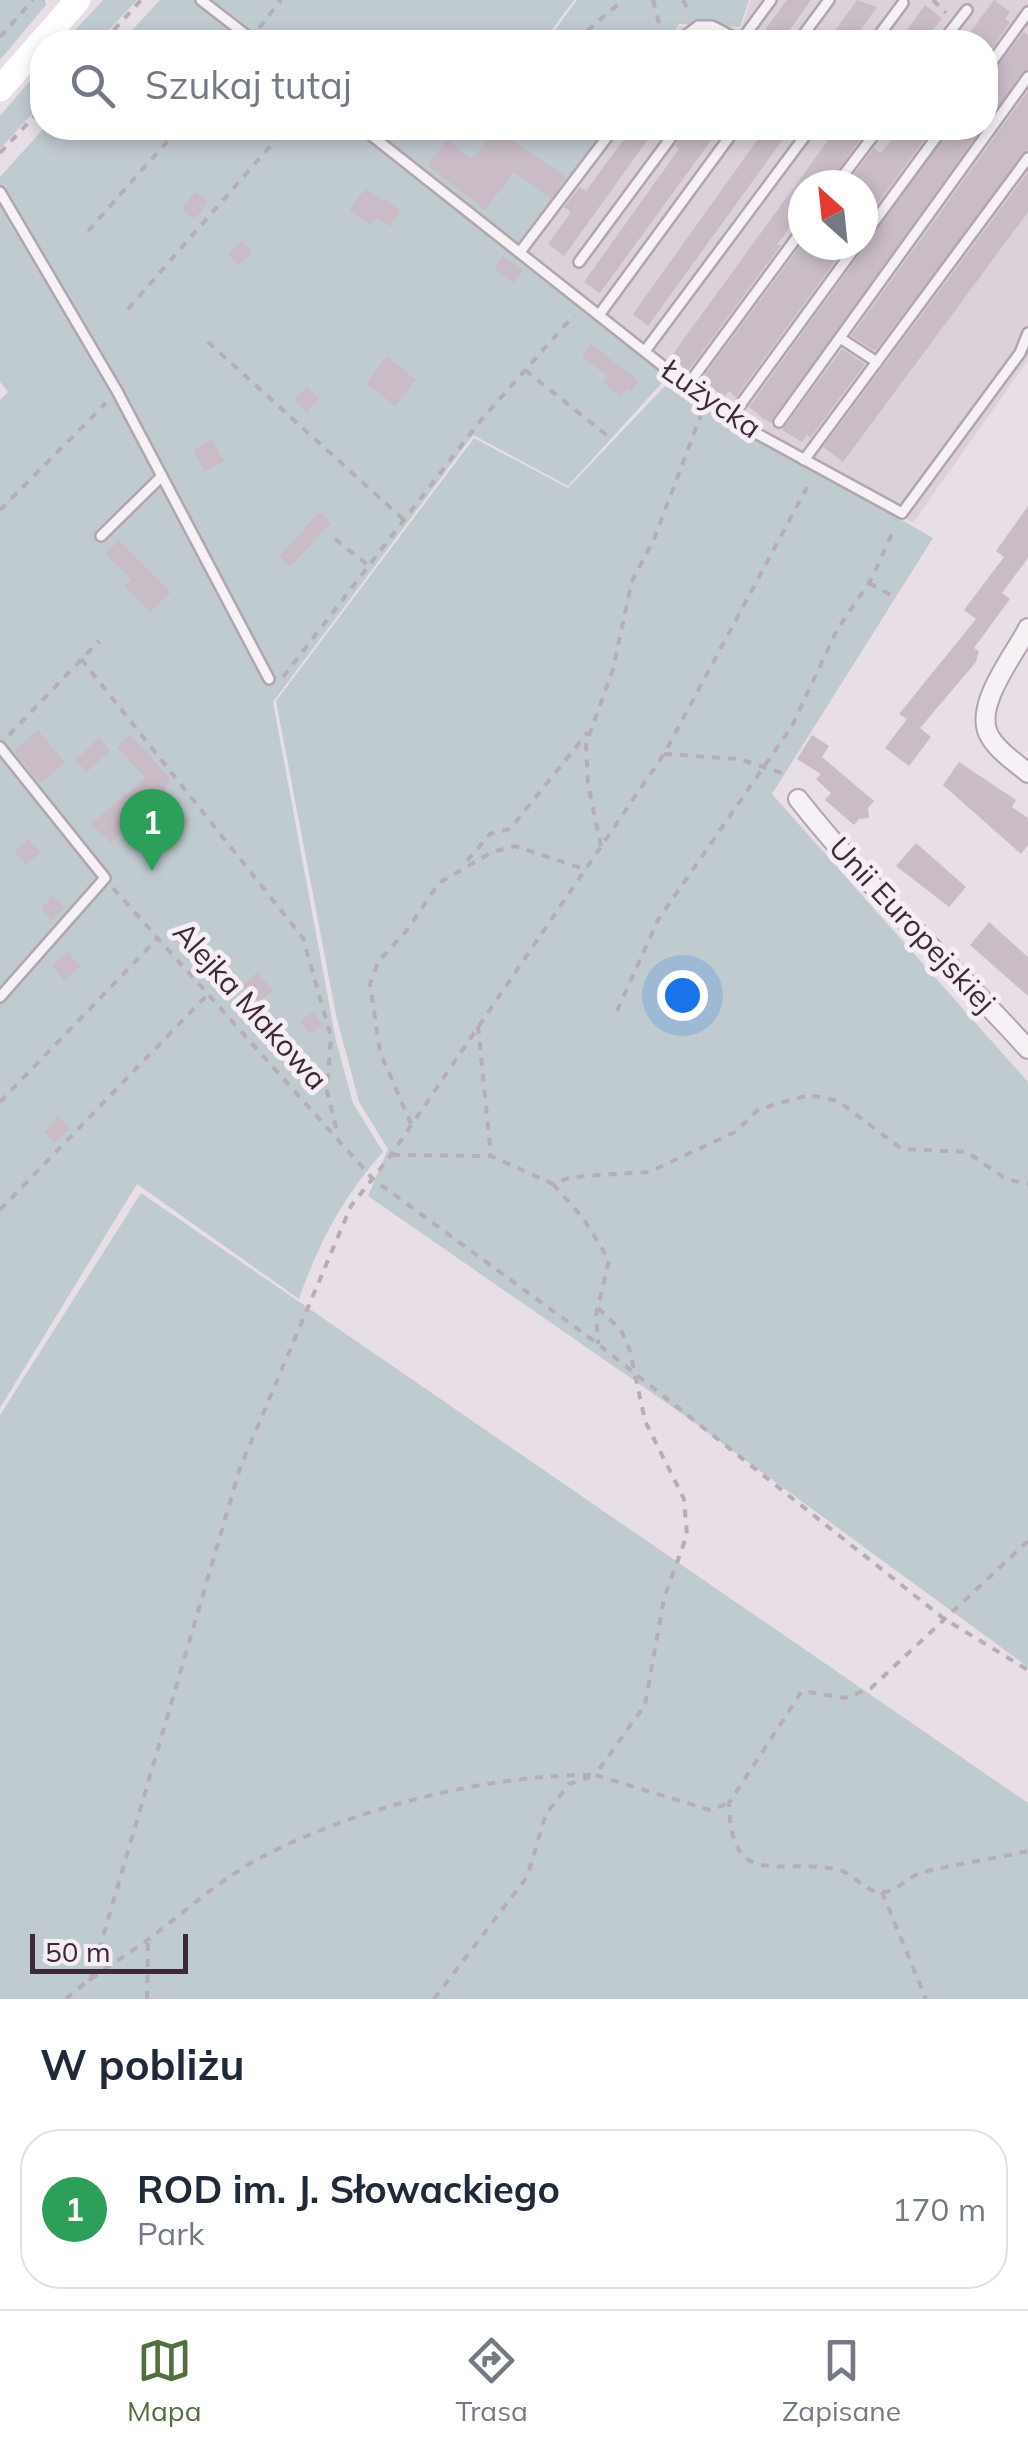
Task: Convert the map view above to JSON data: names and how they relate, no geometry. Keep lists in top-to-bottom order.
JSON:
{
  "streets": {
    "street": ["Unii Europejskiej"],
    "lane": ["Łużycka"],
    "path": ["Alejka Makowa"]
  },
  "scale_bar": "50 m",
  "north": "top left",
  "page": {
    "search": "Szukaj tutaj",
    "pins": "1",
    "scale": "50 m",
    "heading": "W pobliżu",
    "list": [
      {
        "mark": "1",
        "name": "ROD im. J. Słowackiego",
        "note": "Park",
        "value": "170 m"
      }
    ],
    "nav": ["Mapa", "Trasa", "Zapisane"]
  }
}
